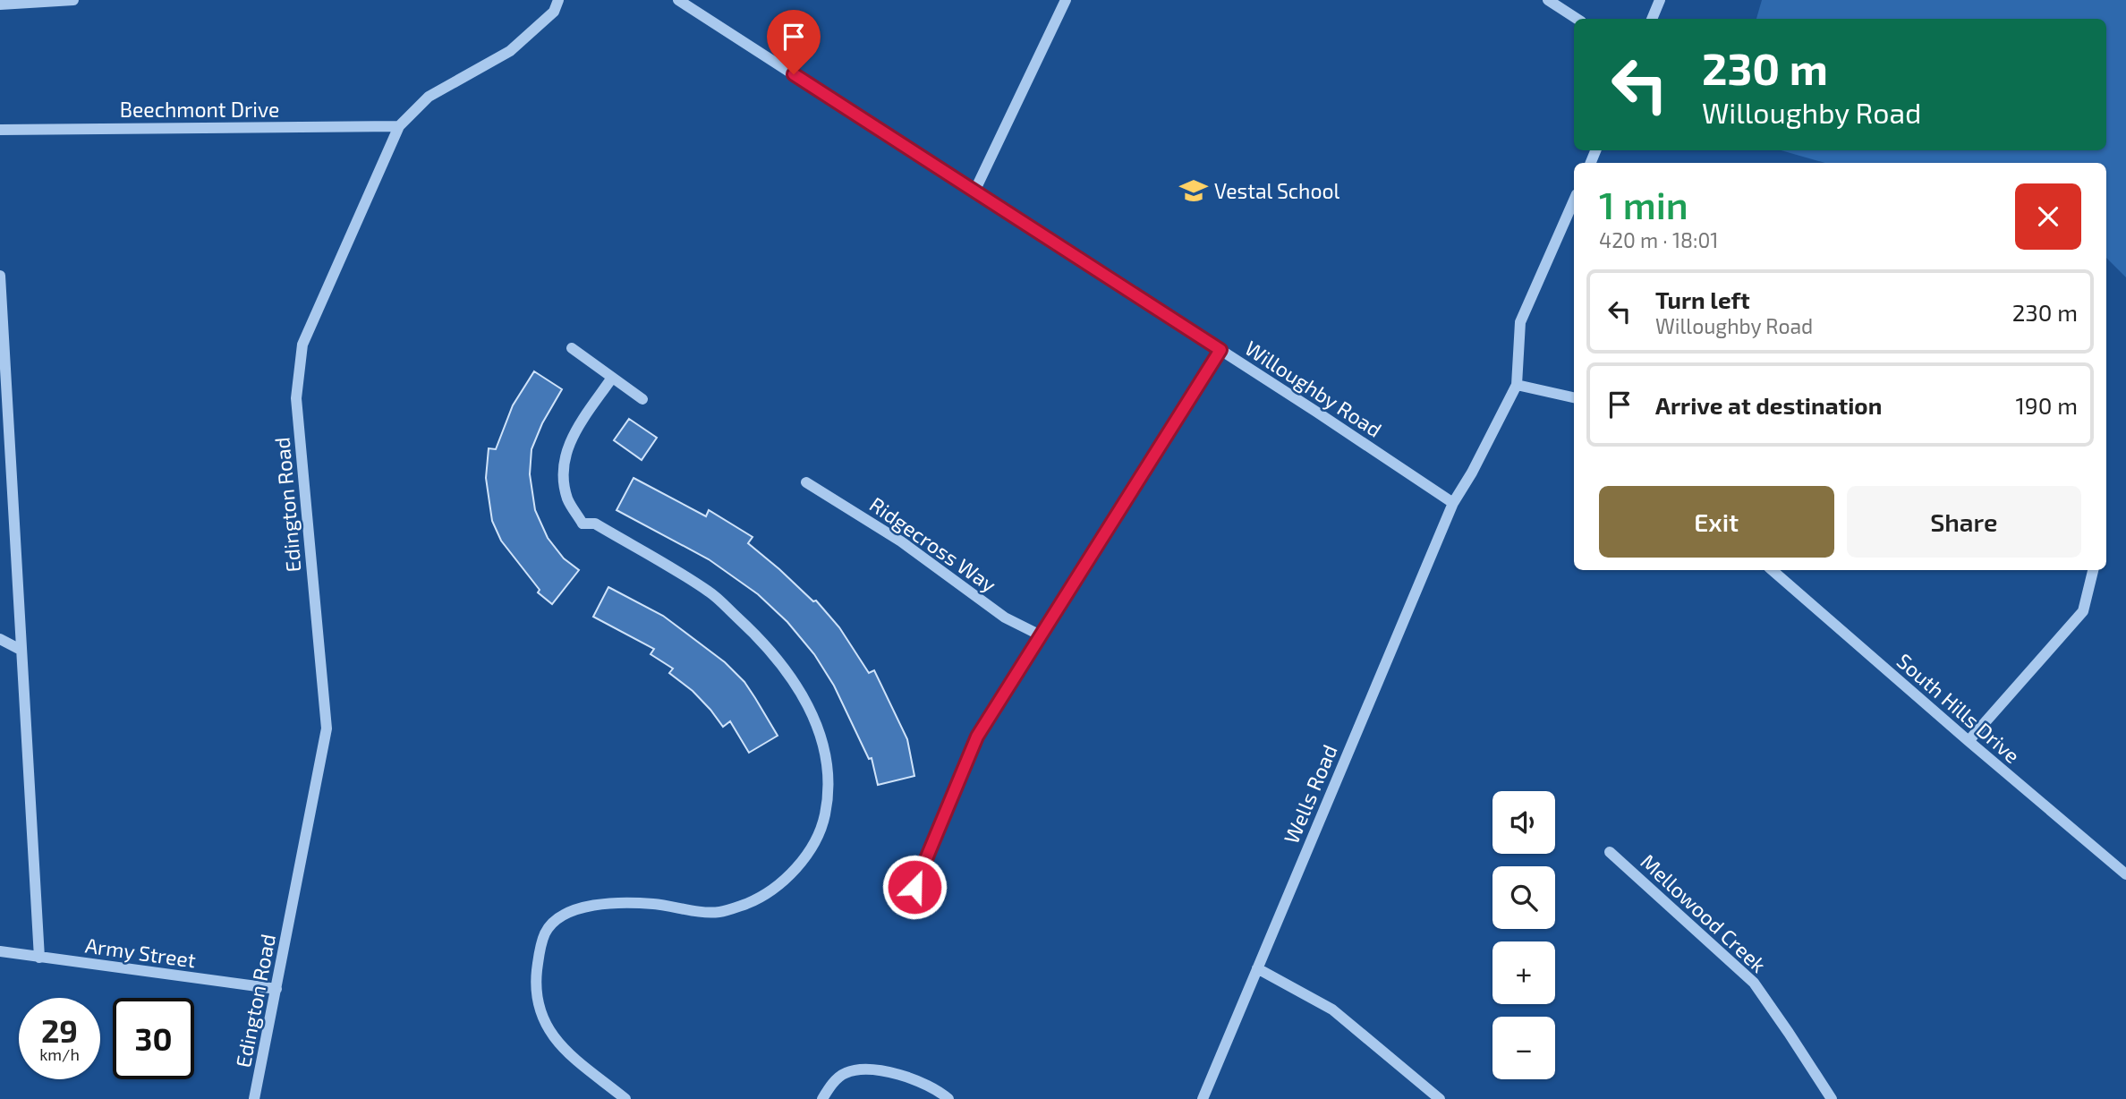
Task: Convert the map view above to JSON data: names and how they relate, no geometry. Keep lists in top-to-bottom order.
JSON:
{
  "streets": {
    "street": [
      "Beechmont Drive",
      "Willoughby Road",
      "Edington Road",
      "Ridgecross Way",
      "South Hills Drive",
      "Wells Road",
      "Mellowood Creek",
      "Army Street"
    ]
  },
  "crossings": [
    ["Beechmont Drive", "Edington Road"],
    ["Willoughby Road", "Wells Road"],
    ["Edington Road", "Army Street"]
  ],
  "places": {
    "school or university": ["Vestal School"]
  },
  "page": {
    "turn": ["230 m", "Willoughby Road"],
    "heading": ["1 min", "420 m · 18:01"],
    "list": [
      {
        "name": "Turn left",
        "note": "Willoughby Road",
        "value": "230 m"
      },
      {
        "name": "Arrive at destination",
        "value": "190 m"
      }
    ],
    "buttons": ["Exit", "Share"],
    "map_buttons": ["+", "−"],
    "speed": "29 km/h",
    "limit": "30"
  }
}
